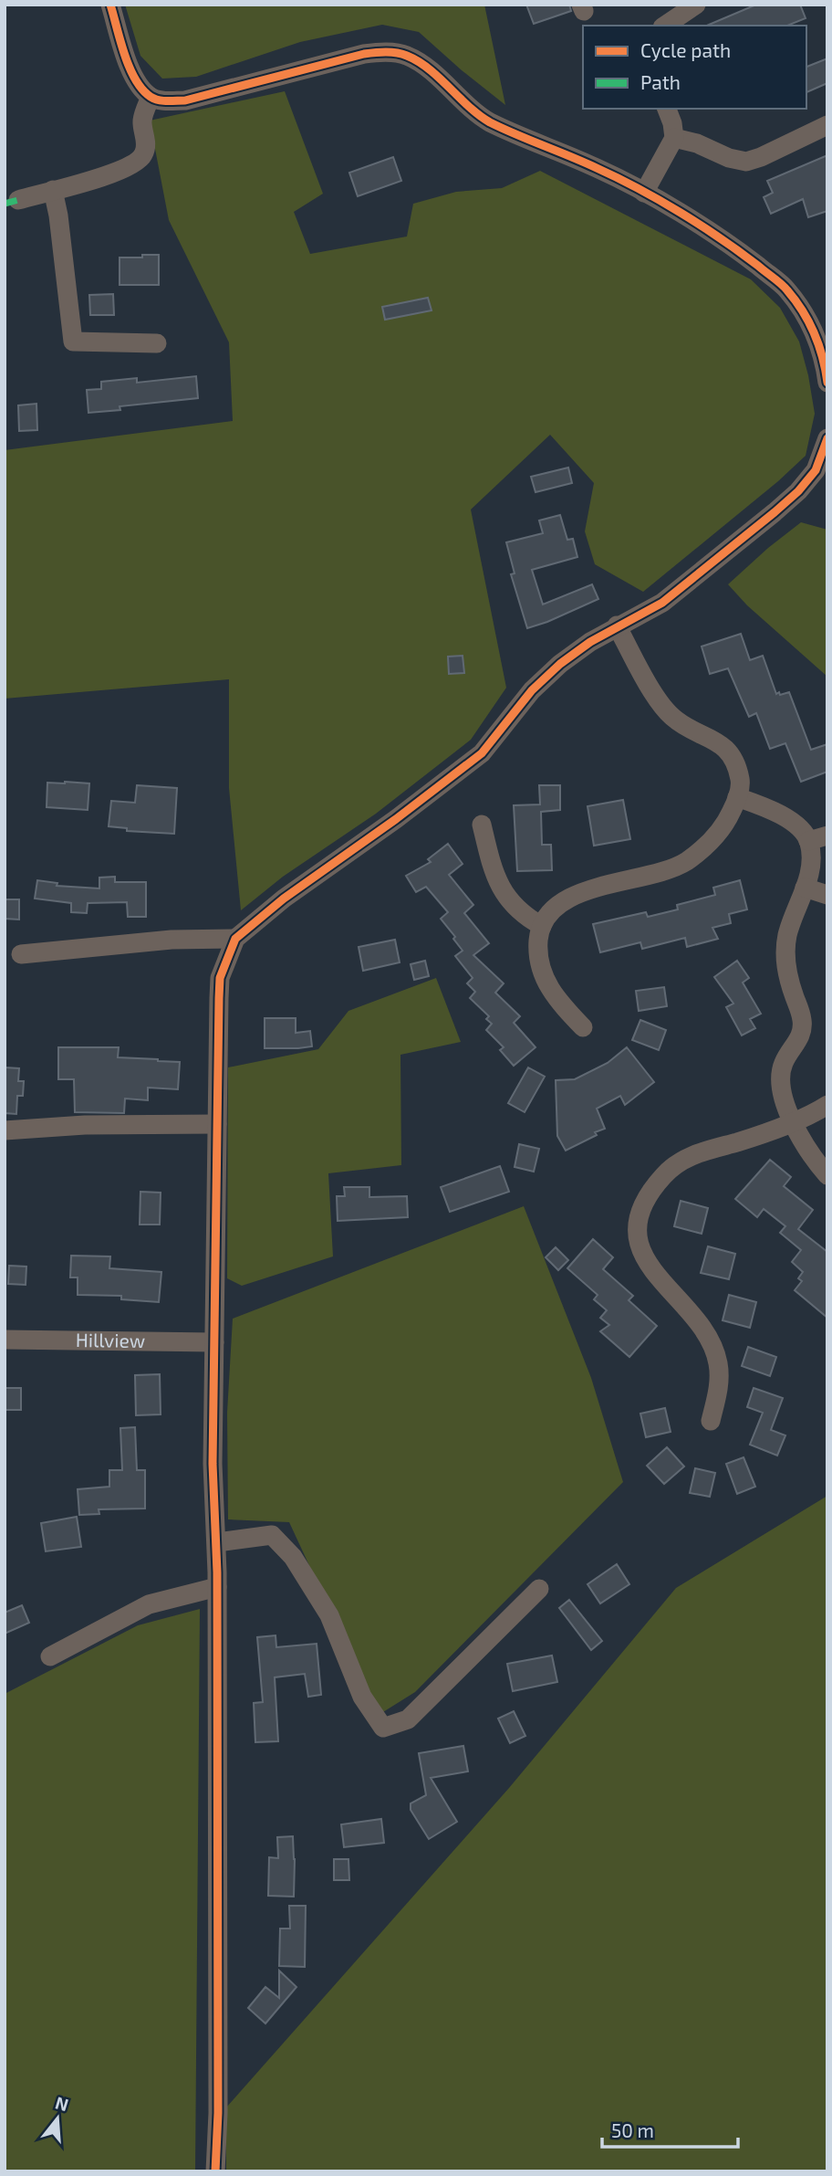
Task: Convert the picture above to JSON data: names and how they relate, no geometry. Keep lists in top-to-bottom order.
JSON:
{
  "streets": {
    "street": ["Hillview"]
  },
  "legend": ["Cycle path", "Path"],
  "scale_bar": "50 m",
  "north": "top"
}
